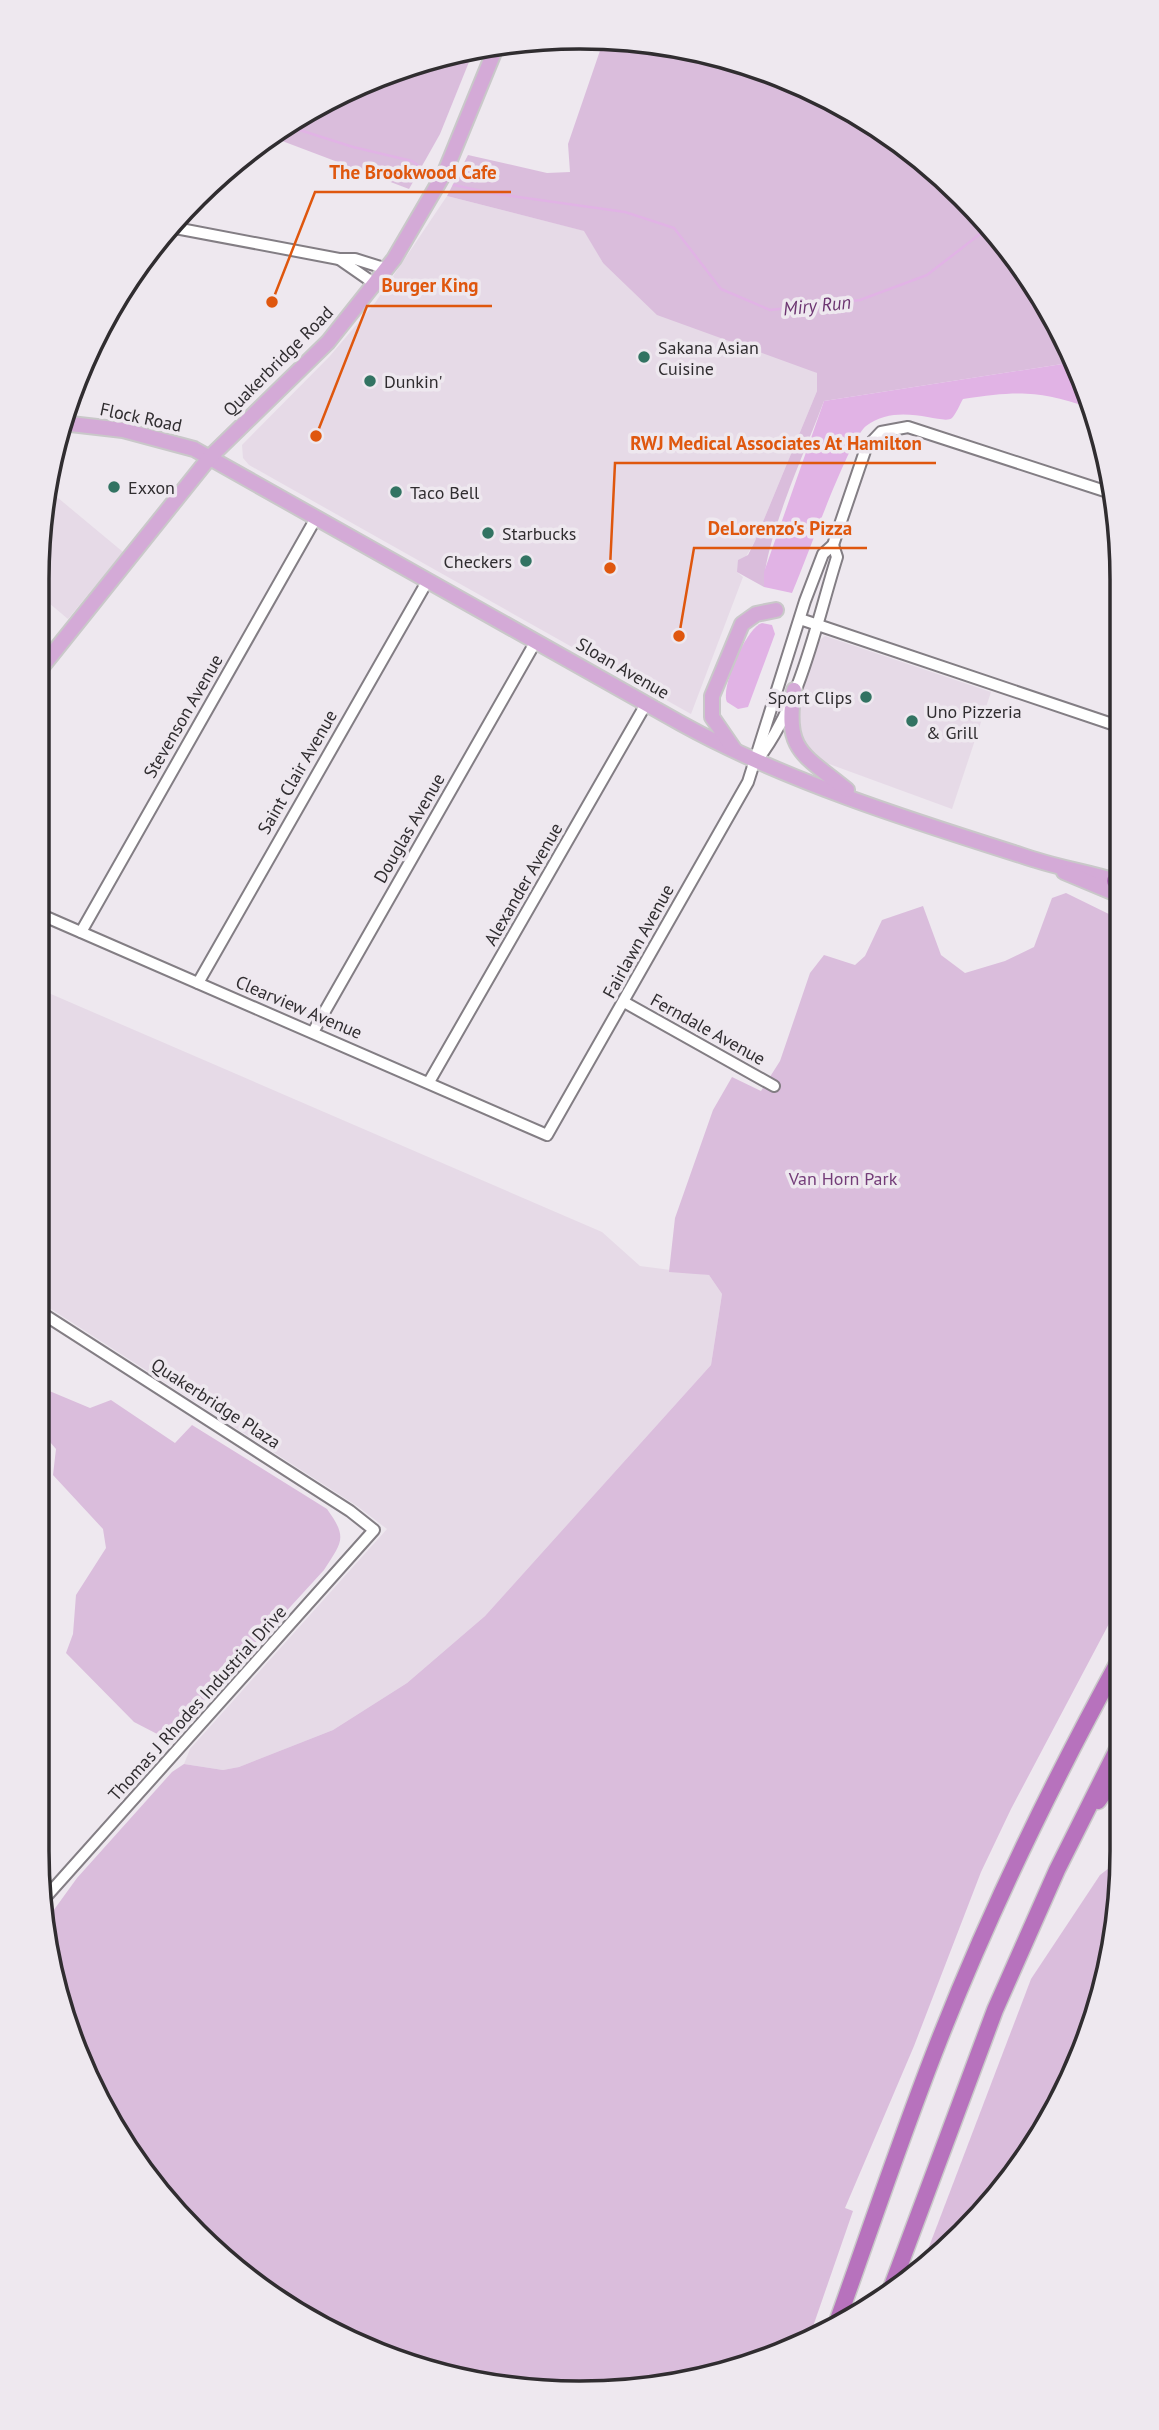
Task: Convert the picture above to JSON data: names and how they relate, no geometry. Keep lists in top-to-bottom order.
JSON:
{
  "streets": {
    "main road": ["Quakerbridge Road", "Flock Road", "Sloan Avenue"],
    "street": [
      "Stevenson Avenue",
      "Saint Clair Avenue",
      "Douglas Avenue",
      "Alexander Avenue",
      "Fairlawn Avenue",
      "Clearview Avenue",
      "Ferndale Avenue",
      "Quakerbridge Plaza",
      "Thomas J Rhodes Industrial Drive"
    ]
  },
  "crossings": [
    ["Quakerbridge Road", "Flock Road"],
    ["Quakerbridge Road", "Sloan Avenue"],
    ["Flock Road", "Sloan Avenue"],
    ["Sloan Avenue", "Stevenson Avenue"],
    ["Sloan Avenue", "Saint Clair Avenue"],
    ["Sloan Avenue", "Douglas Avenue"],
    ["Sloan Avenue", "Alexander Avenue"],
    ["Sloan Avenue", "Fairlawn Avenue"],
    ["Stevenson Avenue", "Clearview Avenue"],
    ["Saint Clair Avenue", "Clearview Avenue"],
    ["Douglas Avenue", "Clearview Avenue"],
    ["Alexander Avenue", "Clearview Avenue"],
    ["Fairlawn Avenue", "Clearview Avenue"],
    ["Fairlawn Avenue", "Ferndale Avenue"],
    ["Quakerbridge Plaza", "Thomas J Rhodes Industrial Drive"]
  ],
  "water": ["Miry Run"],
  "parks": ["Van Horn Park"],
  "places": [
    "The Brookwood Cafe",
    "Sakana Asian Cuisine",
    "Dunkin'",
    "Burger King",
    "Exxon",
    "Taco Bell",
    "Starbucks",
    "Checkers",
    "RWJ Medical Associates At Hamilton",
    "DeLorenzo's Pizza",
    "Sport Clips",
    "Uno Pizzeria & Grill"
  ]
}
